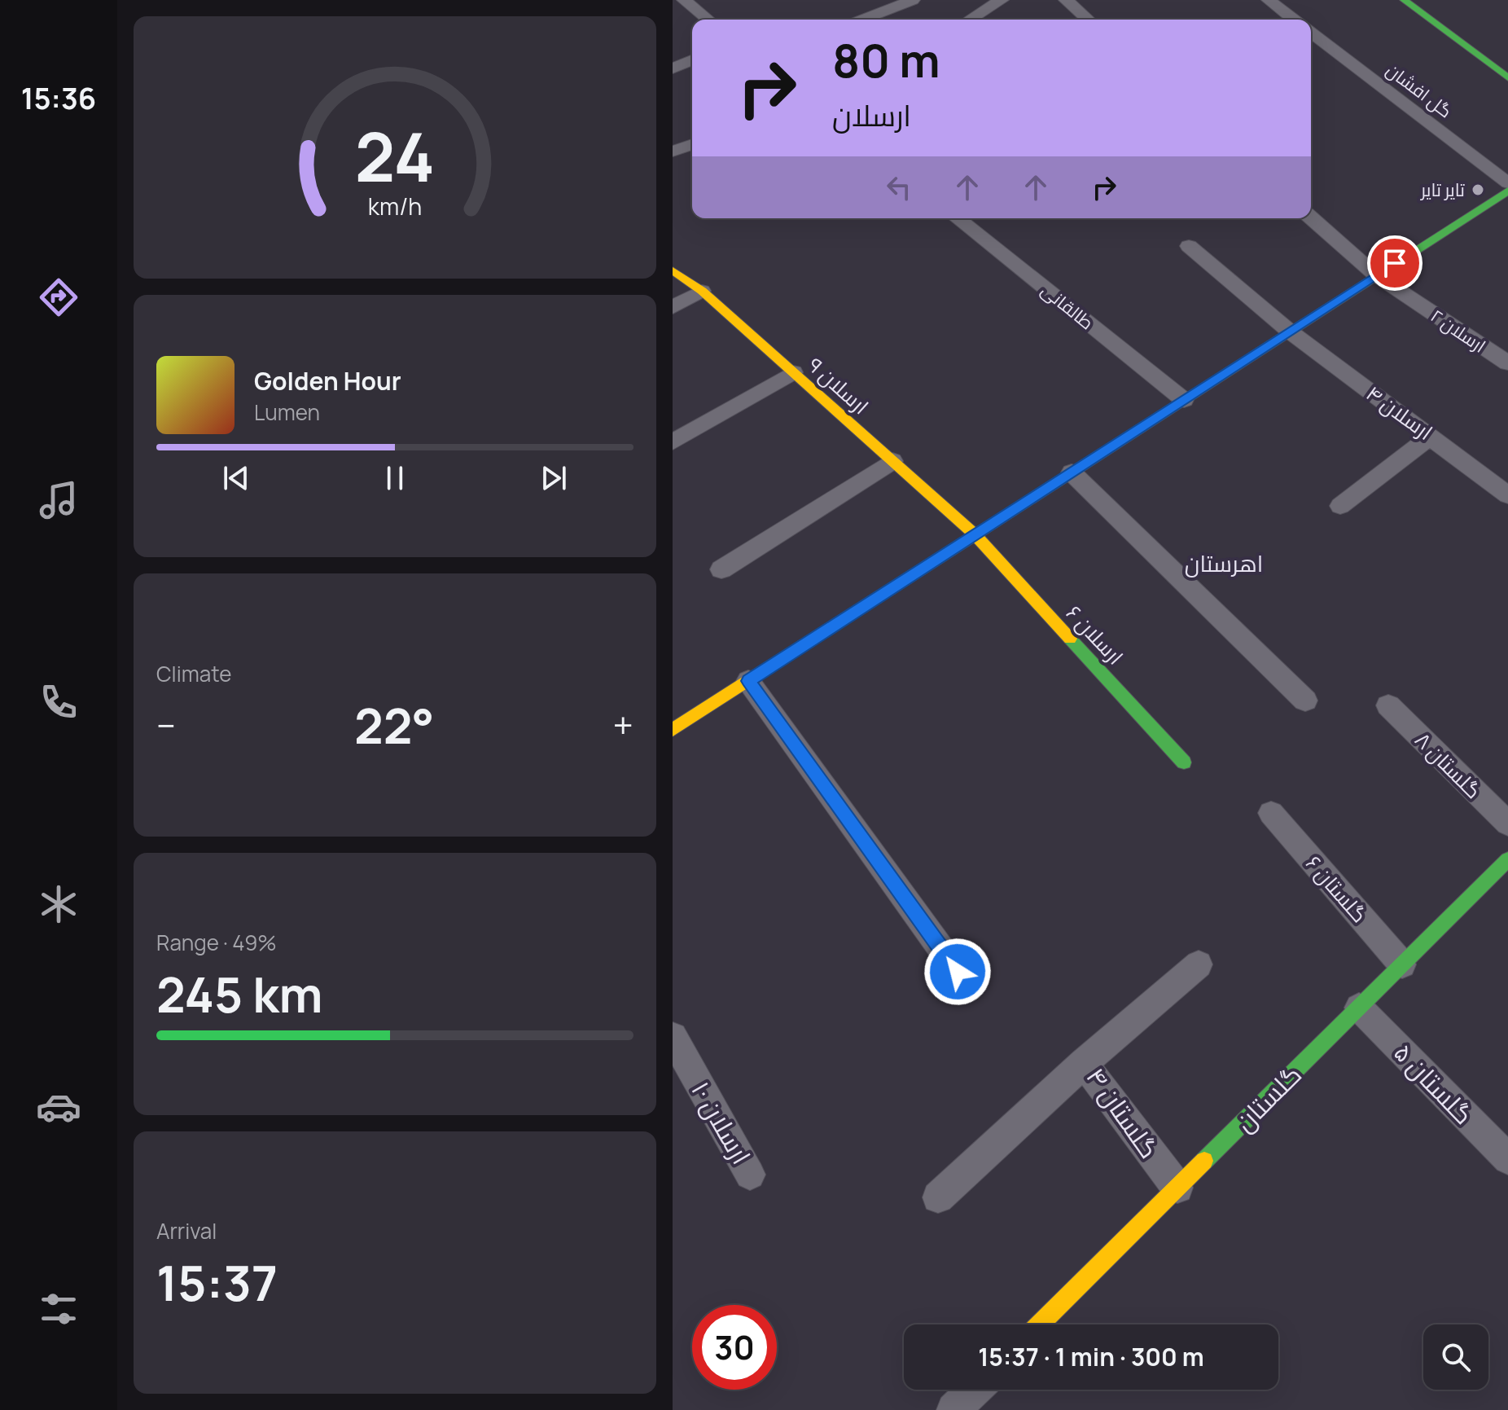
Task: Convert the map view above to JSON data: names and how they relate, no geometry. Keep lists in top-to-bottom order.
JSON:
{
  "streets": {
    "street": [
      "گل افشان",
      "طالقانی",
      "ارسلان ۲",
      "ارسلان ۹",
      "ارسلان ۴",
      "ارسلان ۶",
      "گلستان ۸",
      "گلستان ۶",
      "گلستان ۵",
      "گلستان",
      "گلستان ۴",
      "ارسلان ۱۰"
    ]
  },
  "crossings": [
    ["ارسلان ۹", "ارسلان ۶"],
    ["گلستان ۶", "گلستان"],
    ["گلستان ۵", "گلستان"],
    ["گلستان", "گلستان ۴"]
  ],
  "districts": ["اهرستان"],
  "places": ["تایر تایر"],
  "page": {
    "tabs": "15:36",
    "turn": ["80 m", "ارسلان"],
    "song": ["Golden Hour", "Lumen"],
    "tile": [
      "Climate",
      ["Range · 49%", "245 km"],
      ["Arrival", "15:37"]
    ],
    "heat": ["−", "22°", "+"],
    "limit": "30",
    "trip": "15:37 · 1 min · 300 m",
    "gauge": ["24", "km/h"]
  }
}
